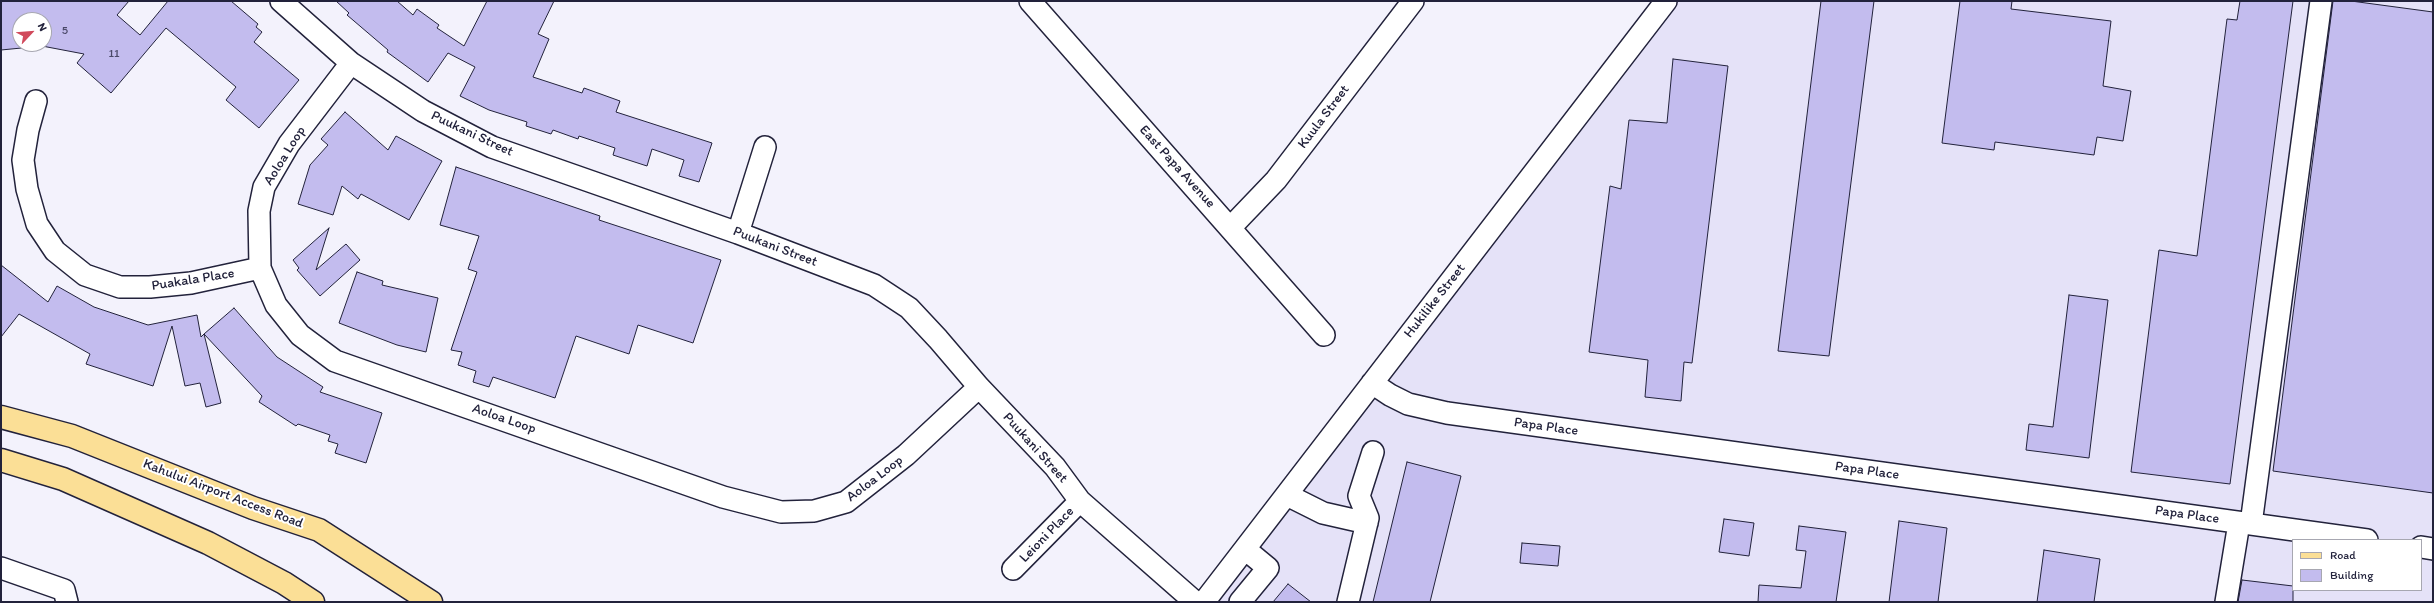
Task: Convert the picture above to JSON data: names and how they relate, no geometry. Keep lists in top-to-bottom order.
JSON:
{
  "streets": {
    "main road": ["Kahului Airport Access Road"],
    "street": [
      "Kuula Street",
      "Puukani Street",
      "Aoloa Loop",
      "East Papa Avenue",
      "Puakala Place",
      "Hukilike Street",
      "Papa Place",
      "Leioni Place"
    ]
  },
  "crossings": [
    ["Kuula Street", "East Papa Avenue"],
    ["Puukani Street", "Aoloa Loop"],
    ["Puukani Street", "Leioni Place"],
    ["Aoloa Loop", "Puakala Place"],
    ["Hukilike Street", "Papa Place"]
  ],
  "house_numbers": ["5", "11"],
  "legend": ["Road", "Building"],
  "north": "top right"
}
